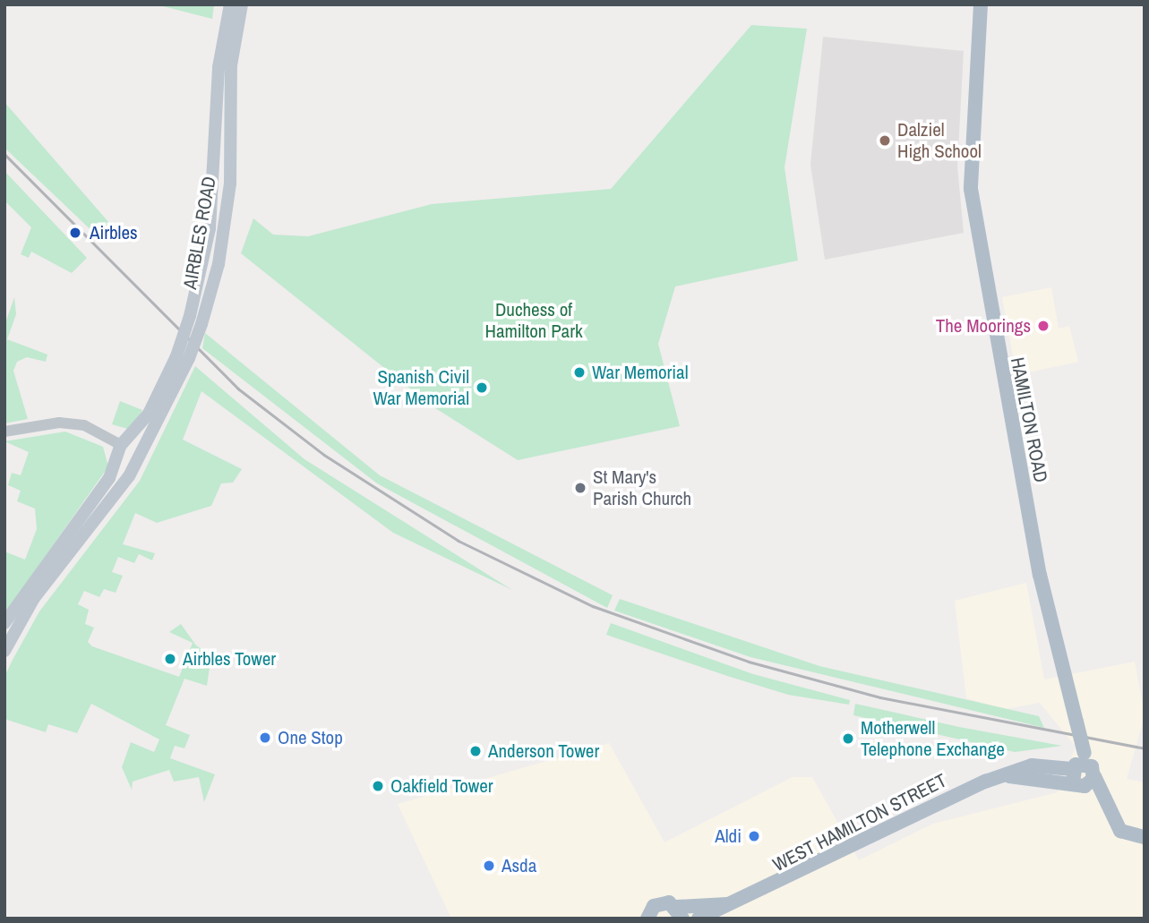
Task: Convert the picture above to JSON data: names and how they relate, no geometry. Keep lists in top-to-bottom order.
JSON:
{
  "streets": {
    "main road": ["AIRBLES ROAD", "HAMILTON ROAD", "WEST HAMILTON STREET"]
  },
  "crossings": [
    ["HAMILTON ROAD", "WEST HAMILTON STREET"]
  ],
  "parks": ["Duchess of Hamilton Park"],
  "places": [
    "Dalziel High School",
    "Airbles",
    "The Moorings",
    "War Memorial",
    "Spanish Civil War Memorial",
    "St Mary's Parish Church",
    "Airbles Tower",
    "One Stop",
    "Motherwell Telephone Exchange",
    "Anderson Tower",
    "Oakfield Tower",
    "Aldi",
    "Asda"
  ]
}
